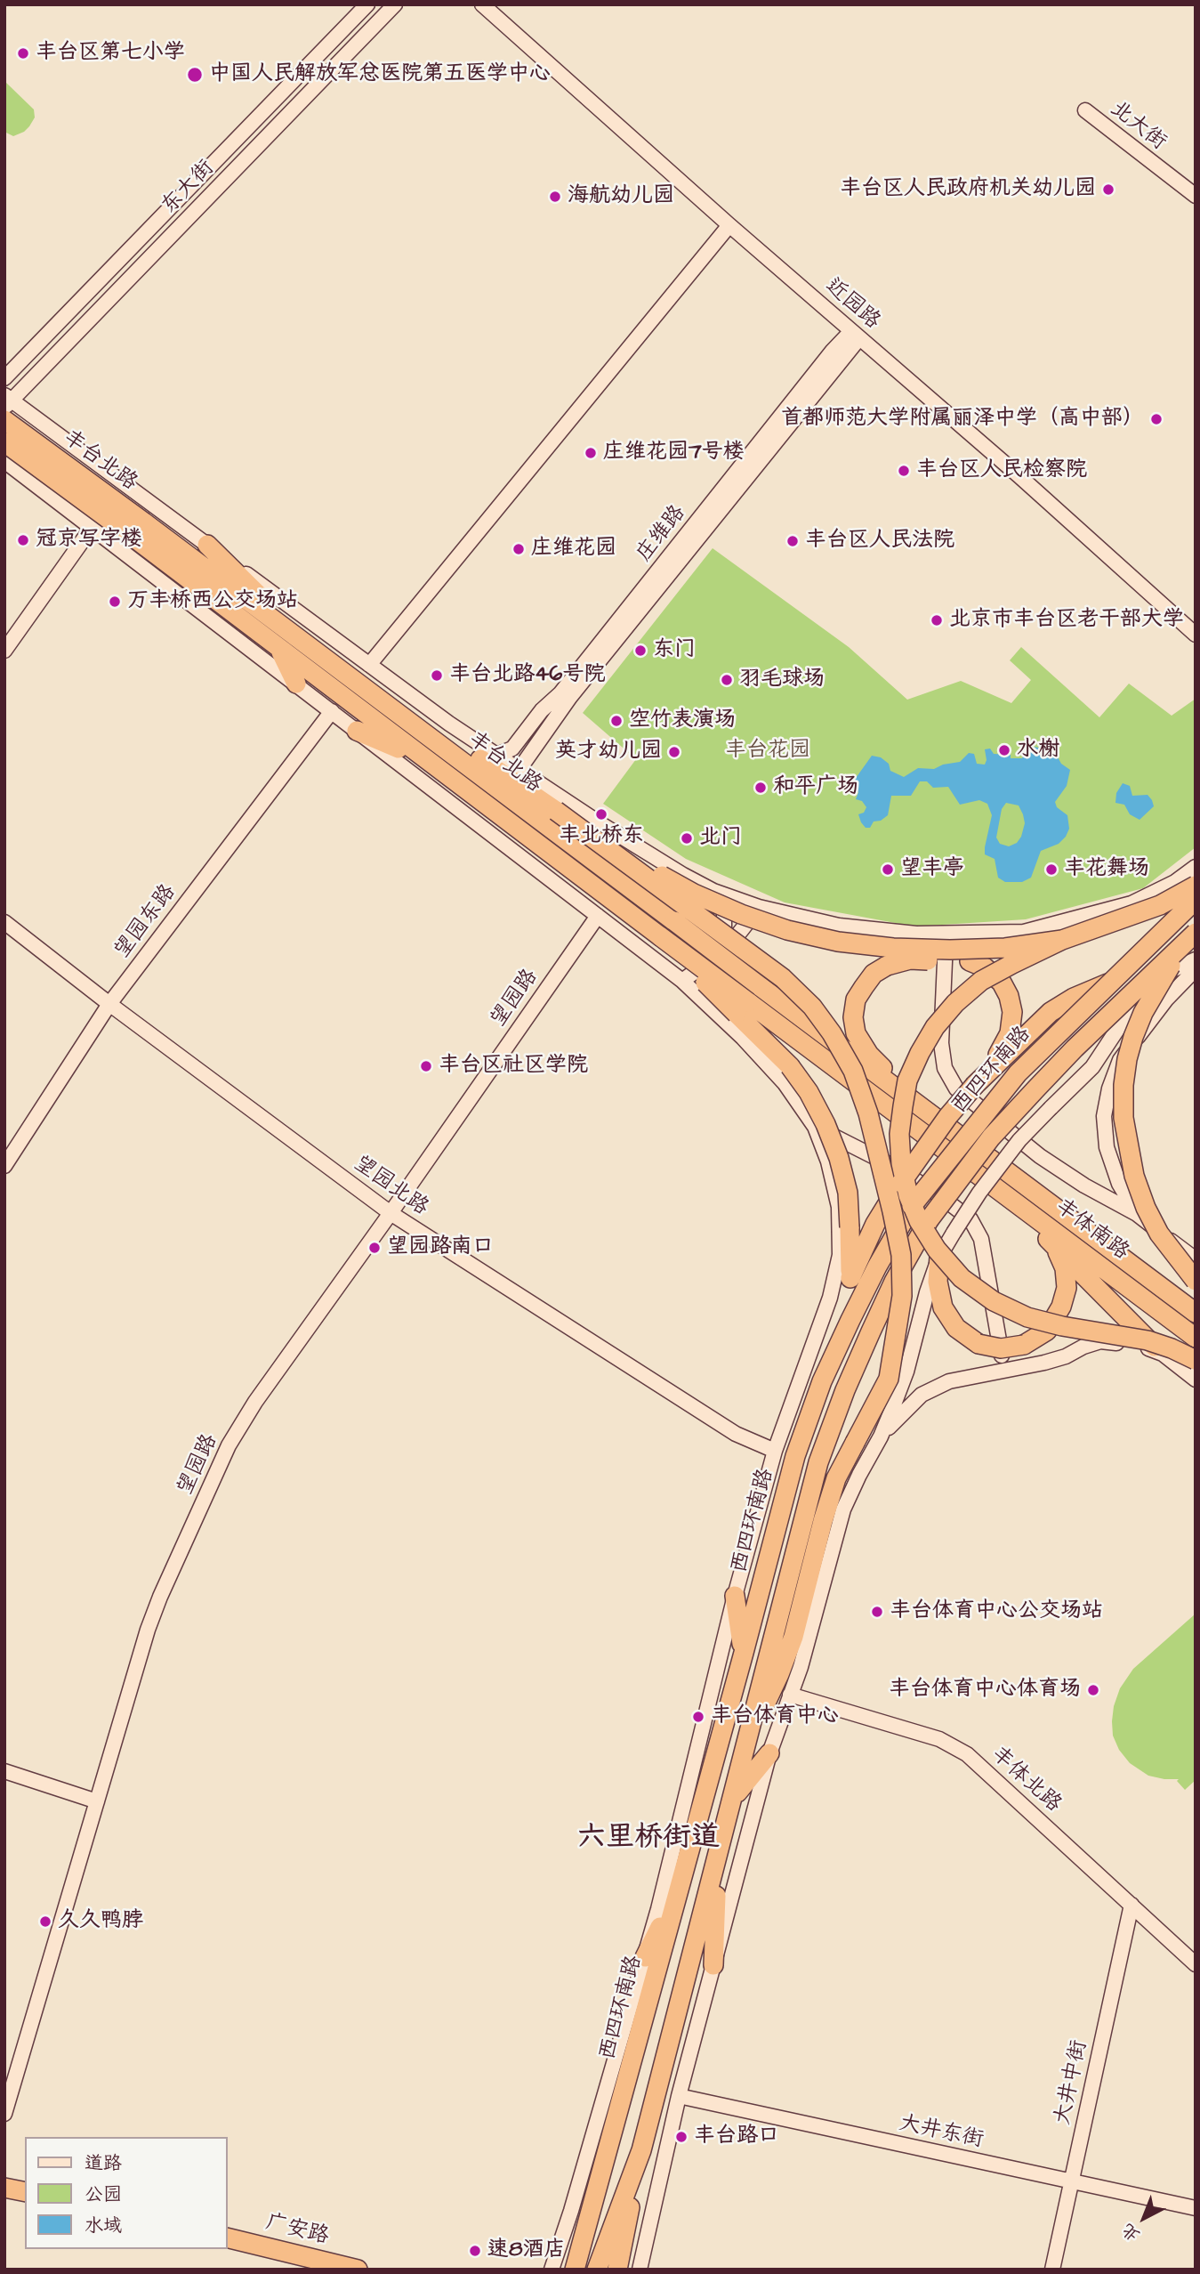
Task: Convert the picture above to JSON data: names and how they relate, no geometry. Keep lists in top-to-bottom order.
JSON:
{
  "streets": {
    "highway": [
      "丰台北路",
      "西四环南路",
      "丰体南路",
      "广安路"
    ],
    "street": [
      "北大街",
      "东大街",
      "近园路",
      "庄维路",
      "望园东路",
      "望园路",
      "望园北路",
      "丰体北路",
      "大井中街",
      "大井东街"
    ]
  },
  "crossings": [
    ["东大街", "丰台北路"],
    ["近园路", "庄维路"],
    ["丰台北路", "庄维路"],
    ["丰台北路", "丰体南路"],
    ["望园东路", "望园北路"],
    ["望园路", "望园北路"],
    ["西四环南路", "望园北路"],
    ["丰体北路", "大井中街"],
    ["大井中街", "大井东街"]
  ],
  "districts": ["六里桥街道"],
  "parks": ["丰台花园"],
  "places": [
    "丰台区第七小学",
    "中国人民解放军总医院第五医学中心",
    "丰台区人民政府机关幼儿园",
    "海航幼儿园",
    "首都师范大学附属丽泽中学（高中部）",
    "庄维花园7号楼",
    "丰台区人民检察院",
    "冠京写字楼",
    "丰台区人民法院",
    "庄维花园",
    "万丰桥西公交场站",
    "北京市丰台区老干部大学",
    "东门",
    "丰台北路46号院",
    "羽毛球场",
    "空竹表演场",
    "水榭",
    "英才幼儿园",
    "和平广场",
    "丰北桥东",
    "北门",
    "望丰亭",
    "丰花舞场",
    "丰台区社区学院",
    "望园路南口",
    "丰台体育中心公交场站",
    "丰台体育中心体育场",
    "丰台体育中心",
    "久久鸭脖",
    "丰台路口",
    "速8酒店"
  ],
  "legend": ["道路", "公园", "水域"],
  "north": "bottom left"
}
